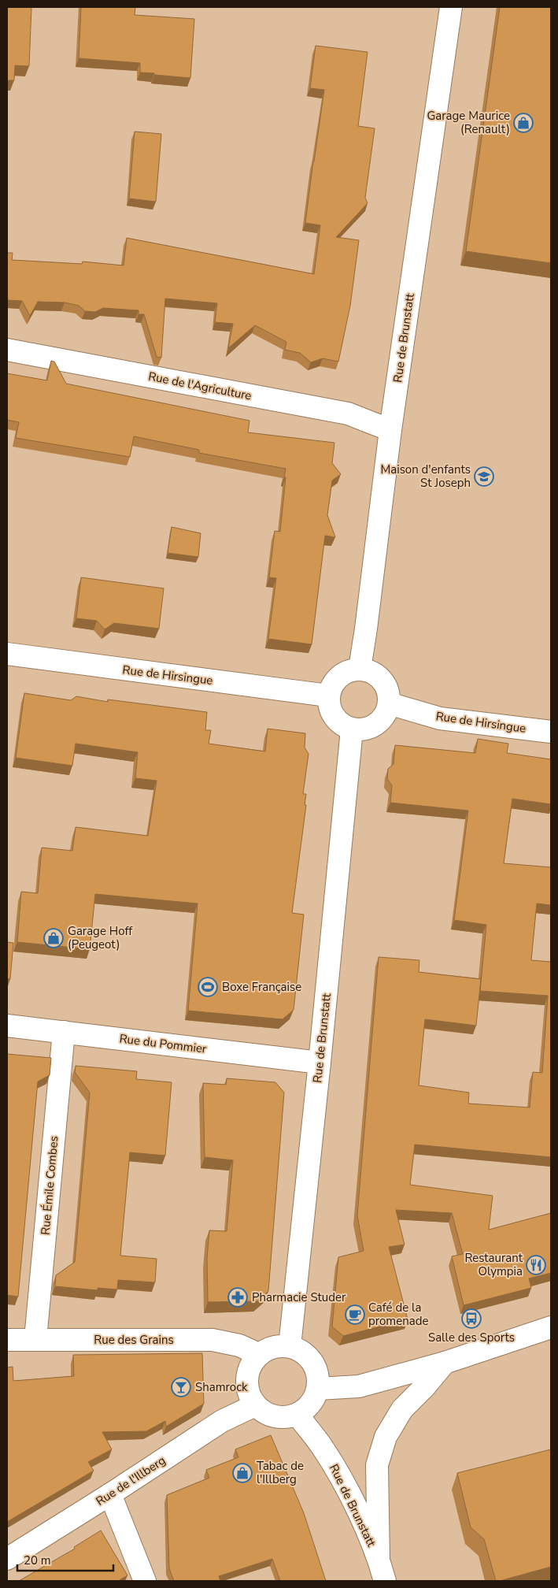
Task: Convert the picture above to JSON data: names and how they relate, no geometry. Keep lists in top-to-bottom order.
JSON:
{
  "streets": {
    "street": [
      "Rue de Brunstatt",
      "Rue de l'Agriculture",
      "Rue de Hirsingue",
      "Rue du Pommier",
      "Rue Émile Combes",
      "Rue des Grains",
      "Rue de l'Illberg"
    ]
  },
  "crossings": [
    ["Rue de Brunstatt", "Rue de l'Agriculture"],
    ["Rue de Brunstatt", "Rue de Hirsingue"],
    ["Rue de Brunstatt", "Rue du Pommier"],
    ["Rue de Brunstatt", "Rue des Grains"],
    ["Rue de Brunstatt", "Rue de l'Illberg"],
    ["Rue du Pommier", "Rue Émile Combes"],
    ["Rue Émile Combes", "Rue des Grains"],
    ["Rue des Grains", "Rue de l'Illberg"]
  ],
  "places": {
    "shop": ["Garage Maurice (Renault)", "Garage Hoff (Peugeot)", "Tabac de l'Illberg"],
    "school or university": ["Maison d'enfants St Joseph"],
    "sports": ["Boxe Française"],
    "restaurant": ["Restaurant Olympia"],
    "pharmacy": ["Pharmacie Studer"],
    "cafe": ["Café de la promenade"],
    "bus stop": ["Salle des Sports"],
    "bar": ["Shamrock"]
  },
  "scale_bar": "20 m"
}
